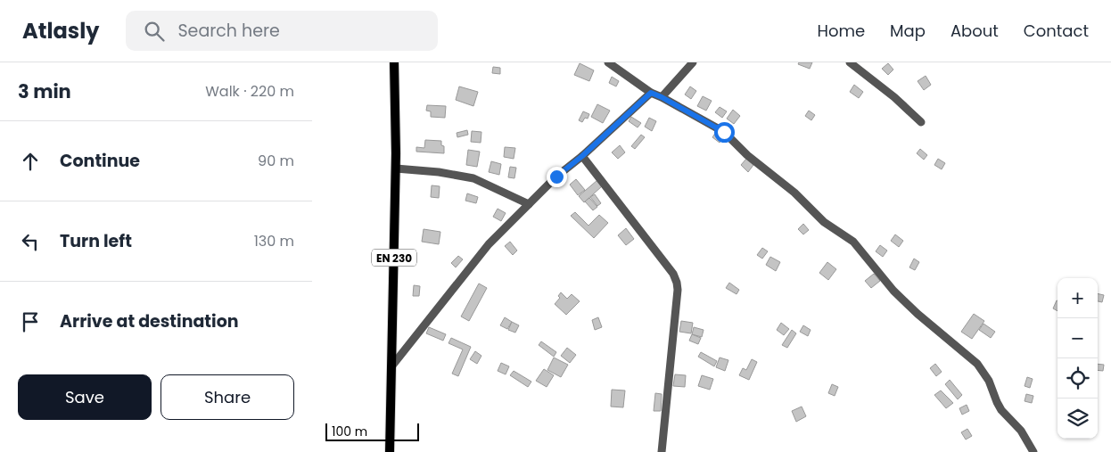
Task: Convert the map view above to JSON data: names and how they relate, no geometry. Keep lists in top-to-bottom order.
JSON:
{
  "streets": {
    "main road": ["EN 230"]
  },
  "scale_bar": "100 m",
  "page": {
    "header": "Atlasly",
    "search": "Search here",
    "nav": [
      "Home",
      "Map",
      "About",
      "Contact"
    ],
    "heading": ["3 min", "Walk · 220 m"],
    "list": [
      ["Continue", "90 m"],
      ["Turn left", "130 m"],
      "Arrive at destination"
    ],
    "map_buttons": ["+", "−"],
    "buttons": ["Save", "Share"],
    "scale": "100 m"
  }
}
